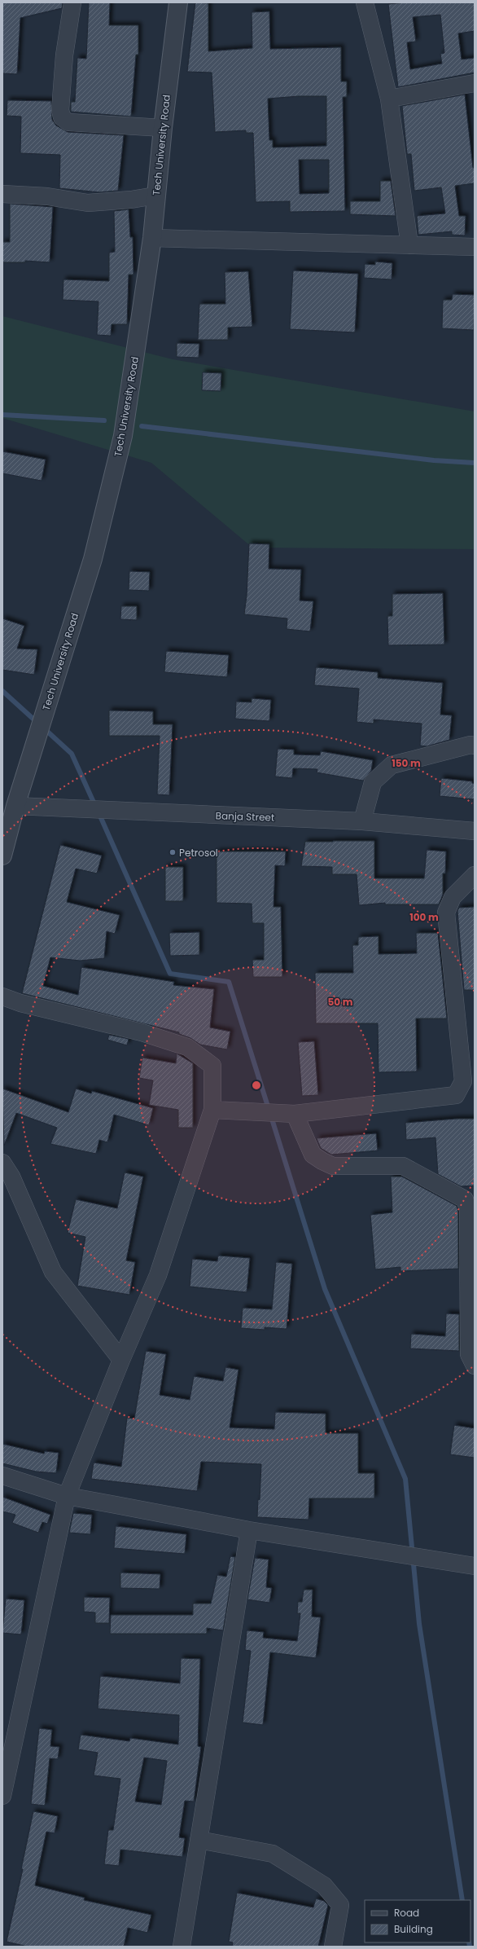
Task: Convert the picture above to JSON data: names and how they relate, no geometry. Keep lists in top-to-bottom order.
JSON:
{
  "streets": {
    "street": ["Tech University Road", "Banja Street"]
  },
  "crossings": [
    ["Tech University Road", "Banja Street"]
  ],
  "places": ["Petrosol"],
  "legend": ["Road", "Building"],
  "rings": ["150 m", "100 m", "50 m"]
}
